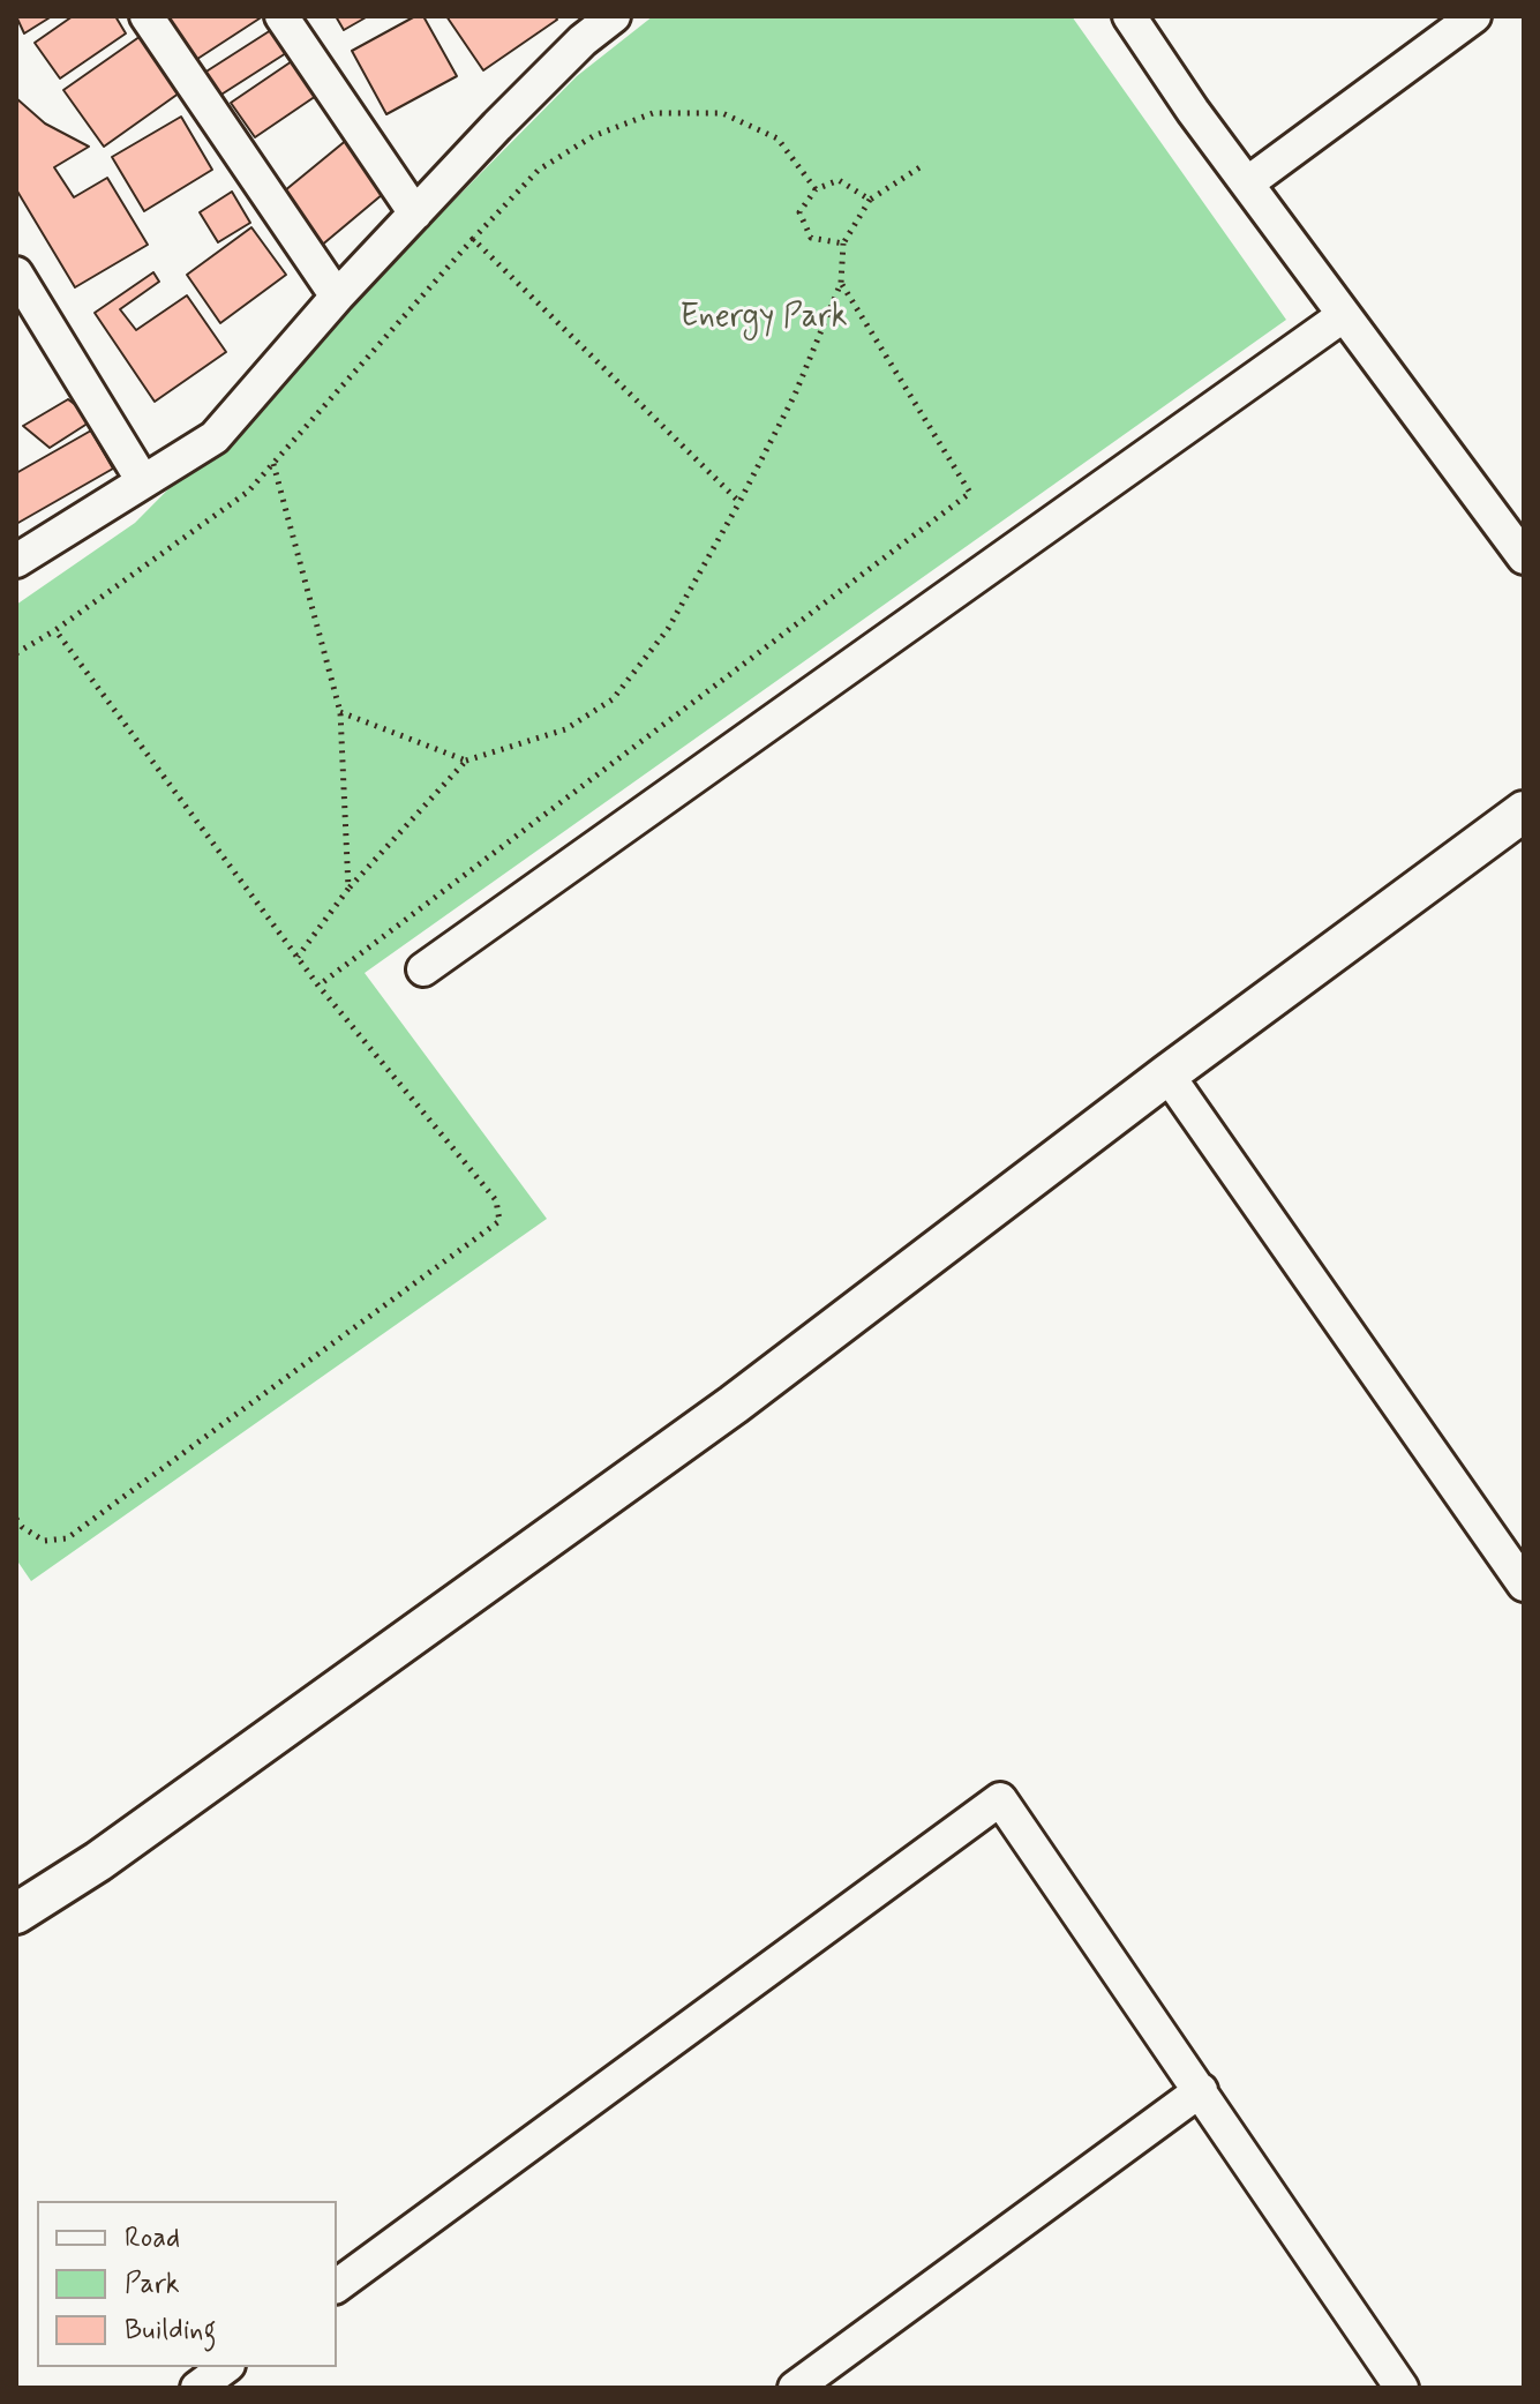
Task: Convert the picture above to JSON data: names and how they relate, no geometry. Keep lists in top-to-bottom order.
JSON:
{
  "parks": ["Energy Park"],
  "legend": ["Road", "Park", "Building"]
}
